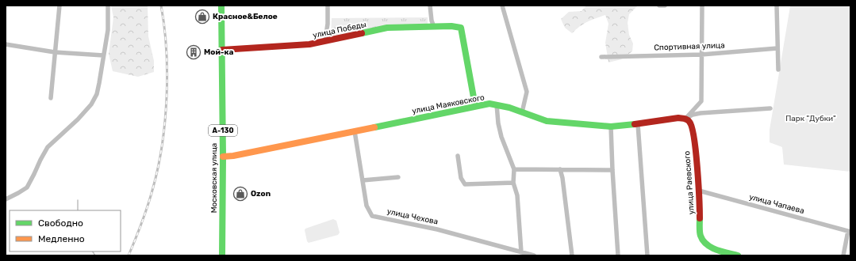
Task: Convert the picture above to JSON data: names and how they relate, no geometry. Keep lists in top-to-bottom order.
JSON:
{
  "streets": {
    "street": [
      "улица Победы",
      "Спортивная улица",
      "улица Маяковского",
      "А-130",
      "Московская улица",
      "улица Раевского",
      "улица Чапаева",
      "улица Чехова"
    ]
  },
  "crossings": [
    ["улица Победы", "улица Маяковского"],
    ["улица Победы", "Московская улица"],
    ["улица Маяковского", "Московская улица"],
    ["улица Маяковского", "улица Раевского"],
    ["улица Маяковского", "улица Чехова"],
    ["улица Раевского", "улица Чапаева"]
  ],
  "parks": ["Парк \"Дубки\""],
  "places": {
    "shop": ["Красное&Белое", "Ozon"],
    "building": ["Мой-ка"]
  },
  "legend": ["Свободно", "Медленно"]
}
